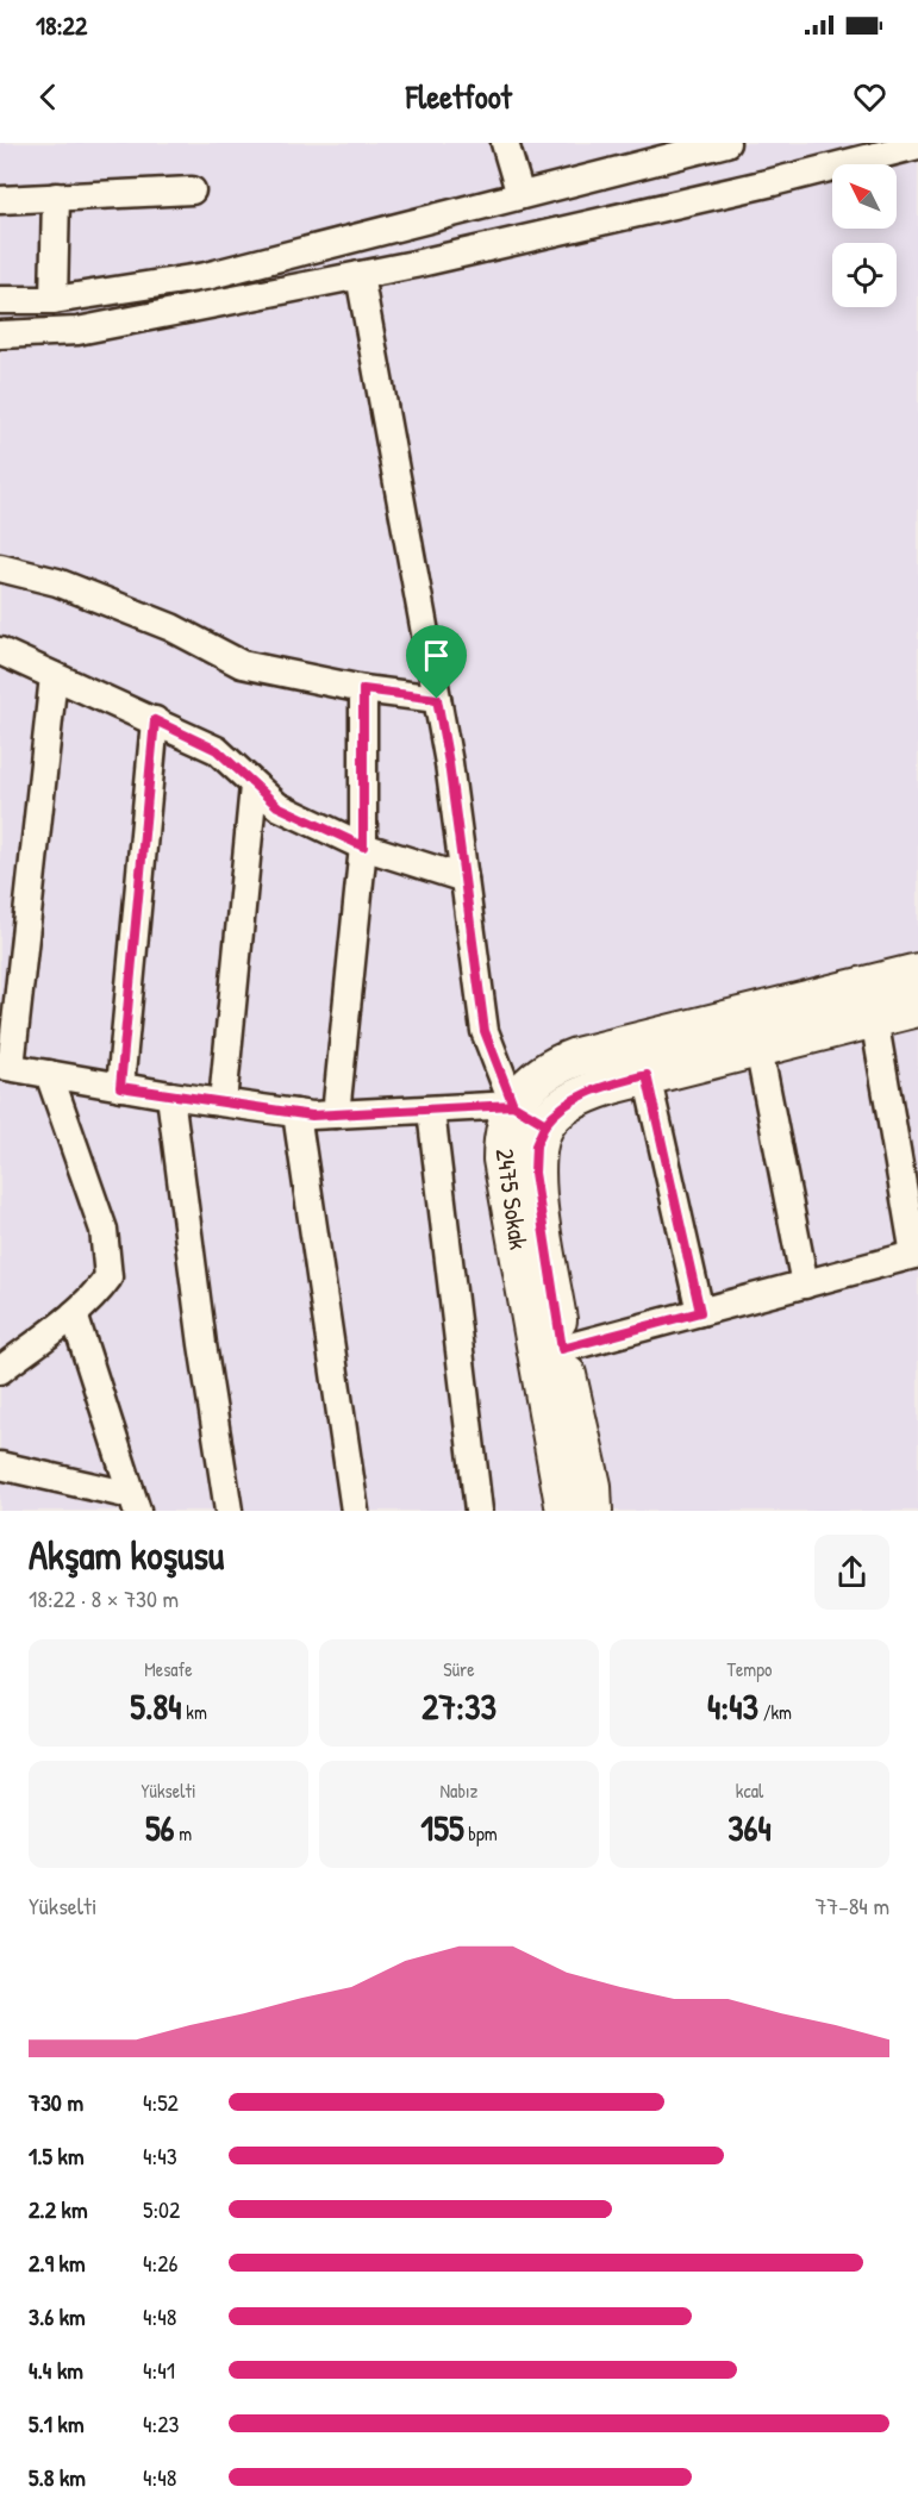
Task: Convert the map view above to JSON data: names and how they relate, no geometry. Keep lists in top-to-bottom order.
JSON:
{
  "streets": {
    "main road": ["2475 Sokak"]
  },
  "north": "top left",
  "page": {
    "status": "18:22",
    "header": "Fleetfoot",
    "heading": ["Akşam koşusu", "18:22 · 8 × 730 m"],
    "stats": [
      ["Mesafe", "5.84 km"],
      ["Süre", "27:33"],
      ["Tempo", "4:43 /km"],
      ["Yükselti", "56 m"],
      ["Nabız", "155 bpm"],
      ["kcal", "364"]
    ],
    "chart": ["Yükselti", "77–84 m"],
    "list": [
      {
        "name": "730 m",
        "note": "4:52"
      },
      {
        "name": "1.5 km",
        "note": "4:43"
      },
      {
        "name": "2.2 km",
        "note": "5:02"
      },
      {
        "name": "2.9 km",
        "note": "4:26"
      },
      {
        "name": "3.6 km",
        "note": "4:48"
      },
      {
        "name": "4.4 km",
        "note": "4:41"
      },
      {
        "name": "5.1 km",
        "note": "4:23"
      },
      {
        "name": "5.8 km",
        "note": "4:48"
      }
    ]
  }
}
